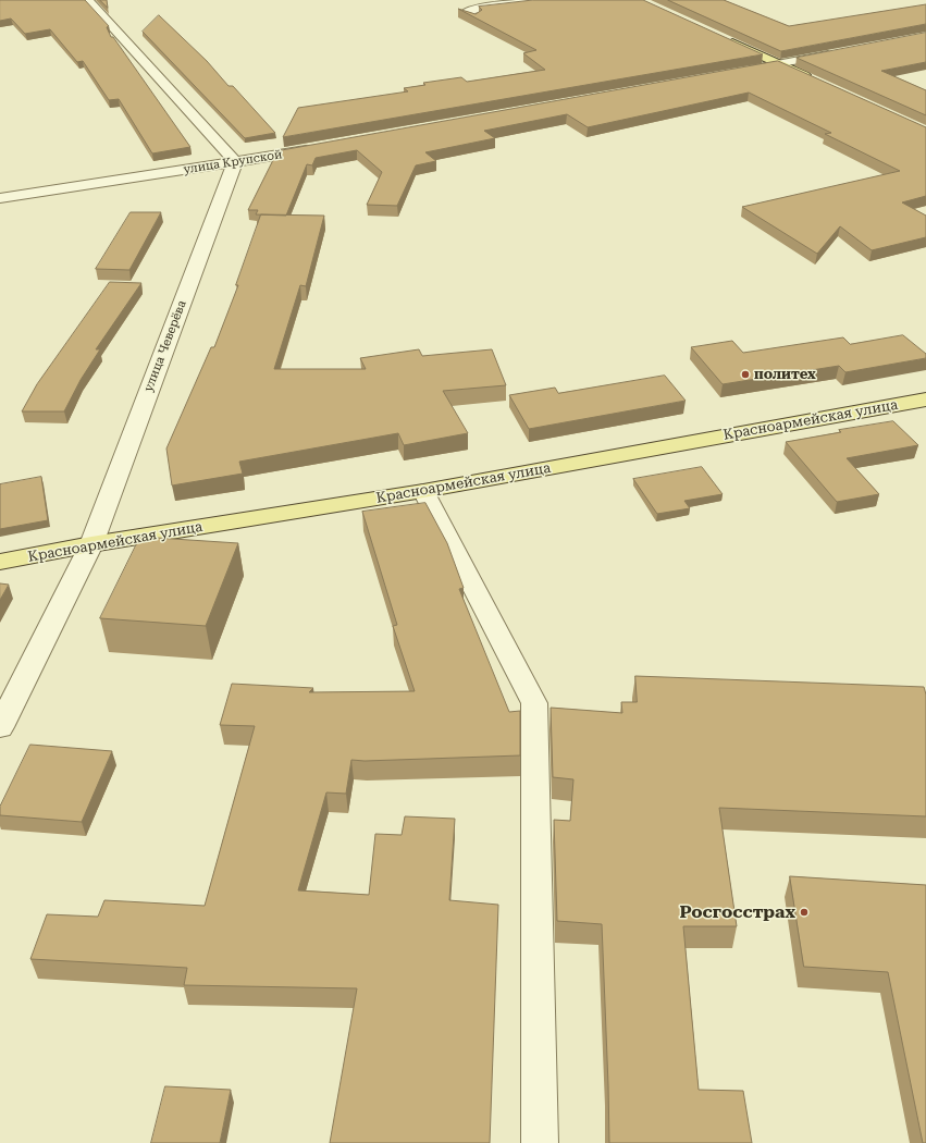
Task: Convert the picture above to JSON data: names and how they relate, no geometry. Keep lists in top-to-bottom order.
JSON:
{
  "streets": {
    "main road": ["Красноармейская улица"],
    "street": ["улица Крупской", "улица Чеверёва"]
  },
  "crossings": [
    ["улица Крупской", "улица Чеверёва"],
    ["улица Чеверёва", "Красноармейская улица"]
  ],
  "places": ["политех", "Росгосстрах"]
}
